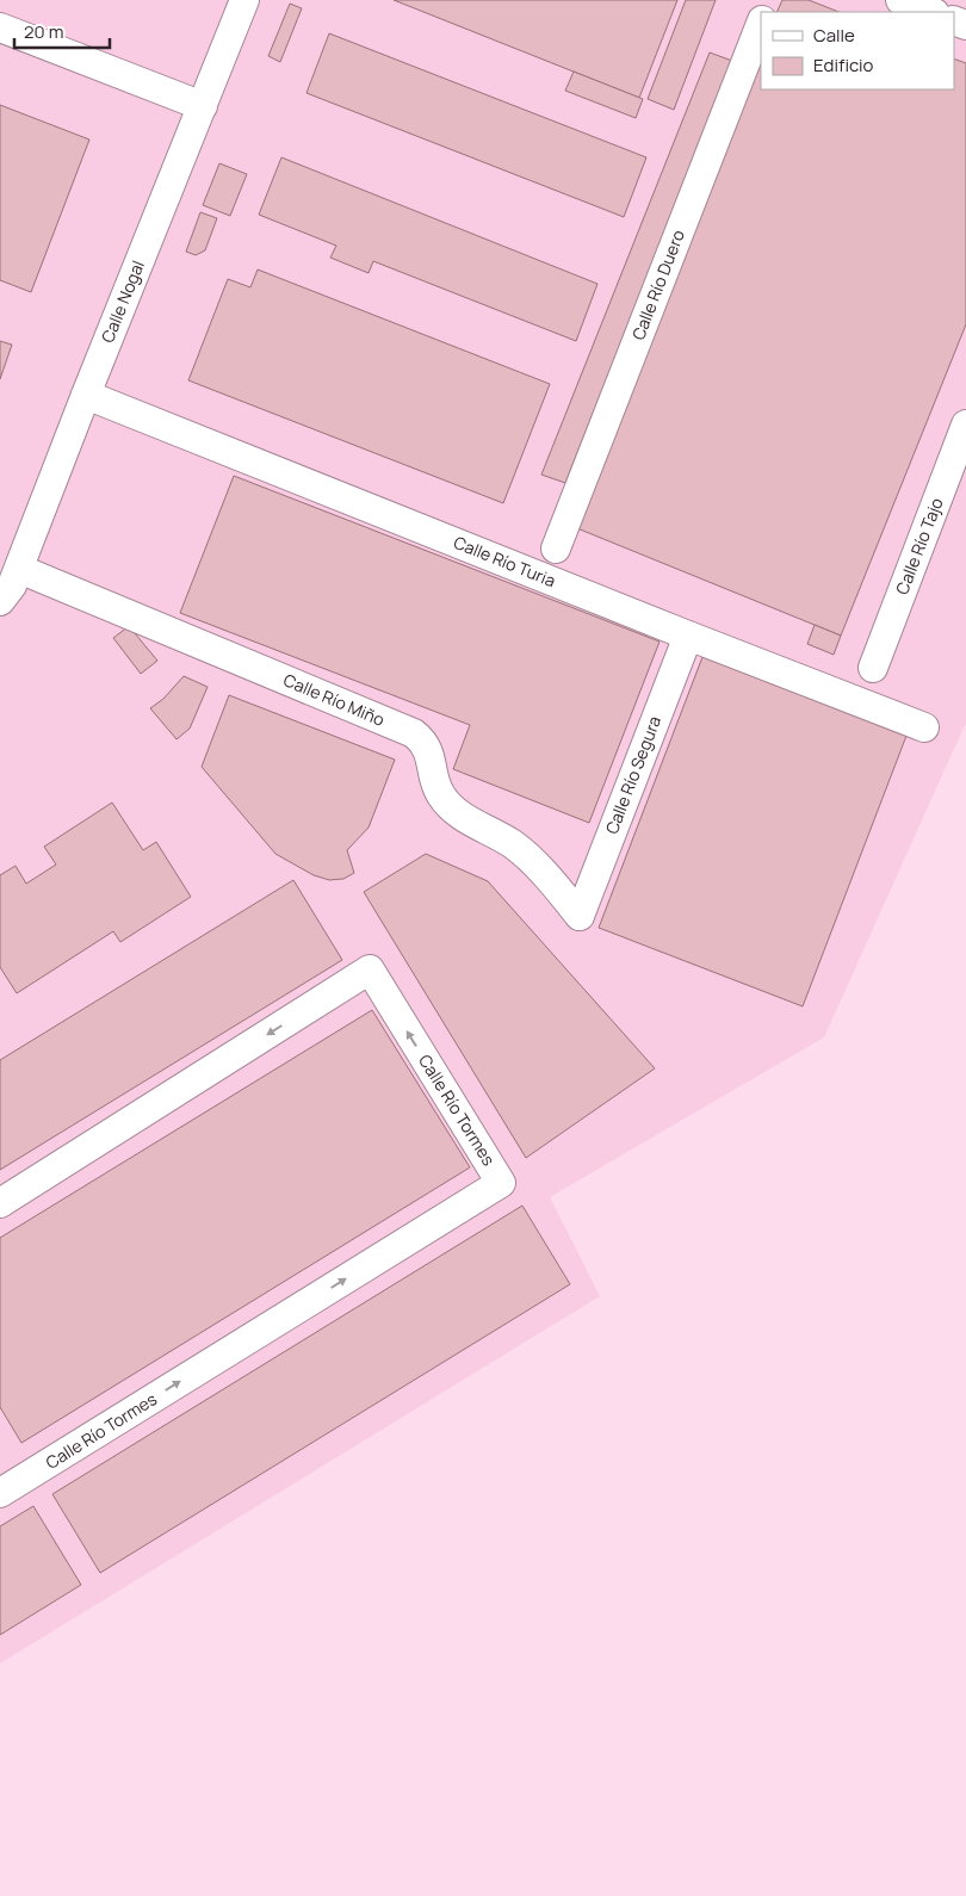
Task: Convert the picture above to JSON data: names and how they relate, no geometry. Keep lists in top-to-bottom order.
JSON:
{
  "streets": {
    "street": [
      "Calle Río Duero",
      "Calle Nogal",
      "Calle Río Tajo",
      "Calle Río Turia",
      "Calle Río Miño",
      "Calle Río Segura",
      "Calle Río Tormes"
    ]
  },
  "crossings": [
    ["Calle Nogal", "Calle Río Turia"],
    ["Calle Nogal", "Calle Río Miño"],
    ["Calle Río Turia", "Calle Río Segura"],
    ["Calle Río Miño", "Calle Río Segura"]
  ],
  "legend": ["Calle", "Edificio"],
  "scale_bar": "20 m"
}
